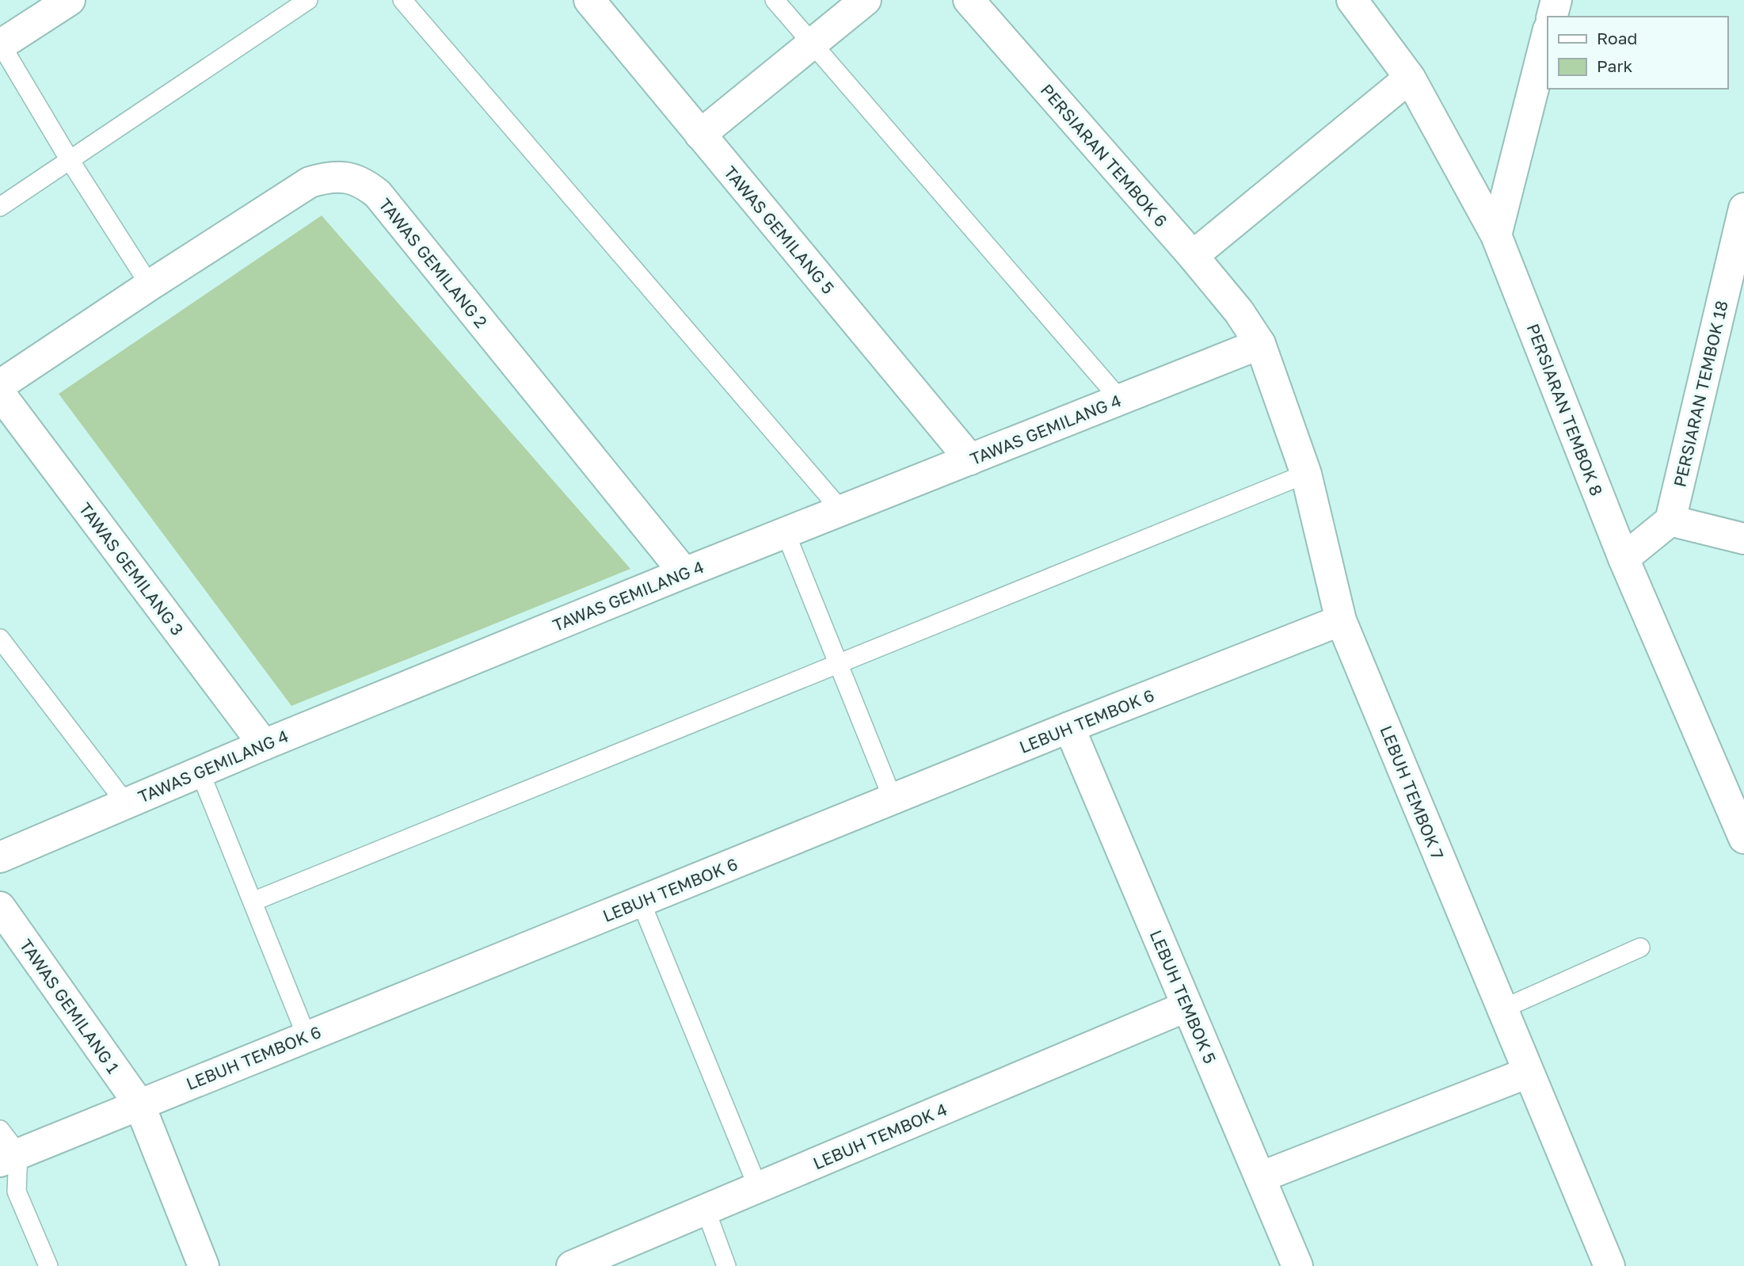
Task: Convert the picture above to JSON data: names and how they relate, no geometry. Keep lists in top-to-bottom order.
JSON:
{
  "streets": {
    "street": [
      "PERSIARAN TEMBOK 6",
      "TAWAS GEMILANG 5",
      "TAWAS GEMILANG 2",
      "PERSIARAN TEMBOK 18",
      "PERSIARAN TEMBOK 8",
      "TAWAS GEMILANG 4",
      "TAWAS GEMILANG 3",
      "LEBUH TEMBOK 6",
      "LEBUH TEMBOK 7",
      "LEBUH TEMBOK 5",
      "TAWAS GEMILANG 1",
      "LEBUH TEMBOK 4"
    ]
  },
  "crossings": [
    ["PERSIARAN TEMBOK 6", "LEBUH TEMBOK 7"],
    ["TAWAS GEMILANG 5", "TAWAS GEMILANG 4"],
    ["TAWAS GEMILANG 2", "TAWAS GEMILANG 4"],
    ["TAWAS GEMILANG 4", "TAWAS GEMILANG 3"],
    ["TAWAS GEMILANG 4", "LEBUH TEMBOK 7"],
    ["LEBUH TEMBOK 6", "LEBUH TEMBOK 7"],
    ["LEBUH TEMBOK 6", "LEBUH TEMBOK 5"],
    ["LEBUH TEMBOK 6", "TAWAS GEMILANG 1"],
    ["LEBUH TEMBOK 5", "LEBUH TEMBOK 4"]
  ],
  "legend": ["Road", "Park"]
}
